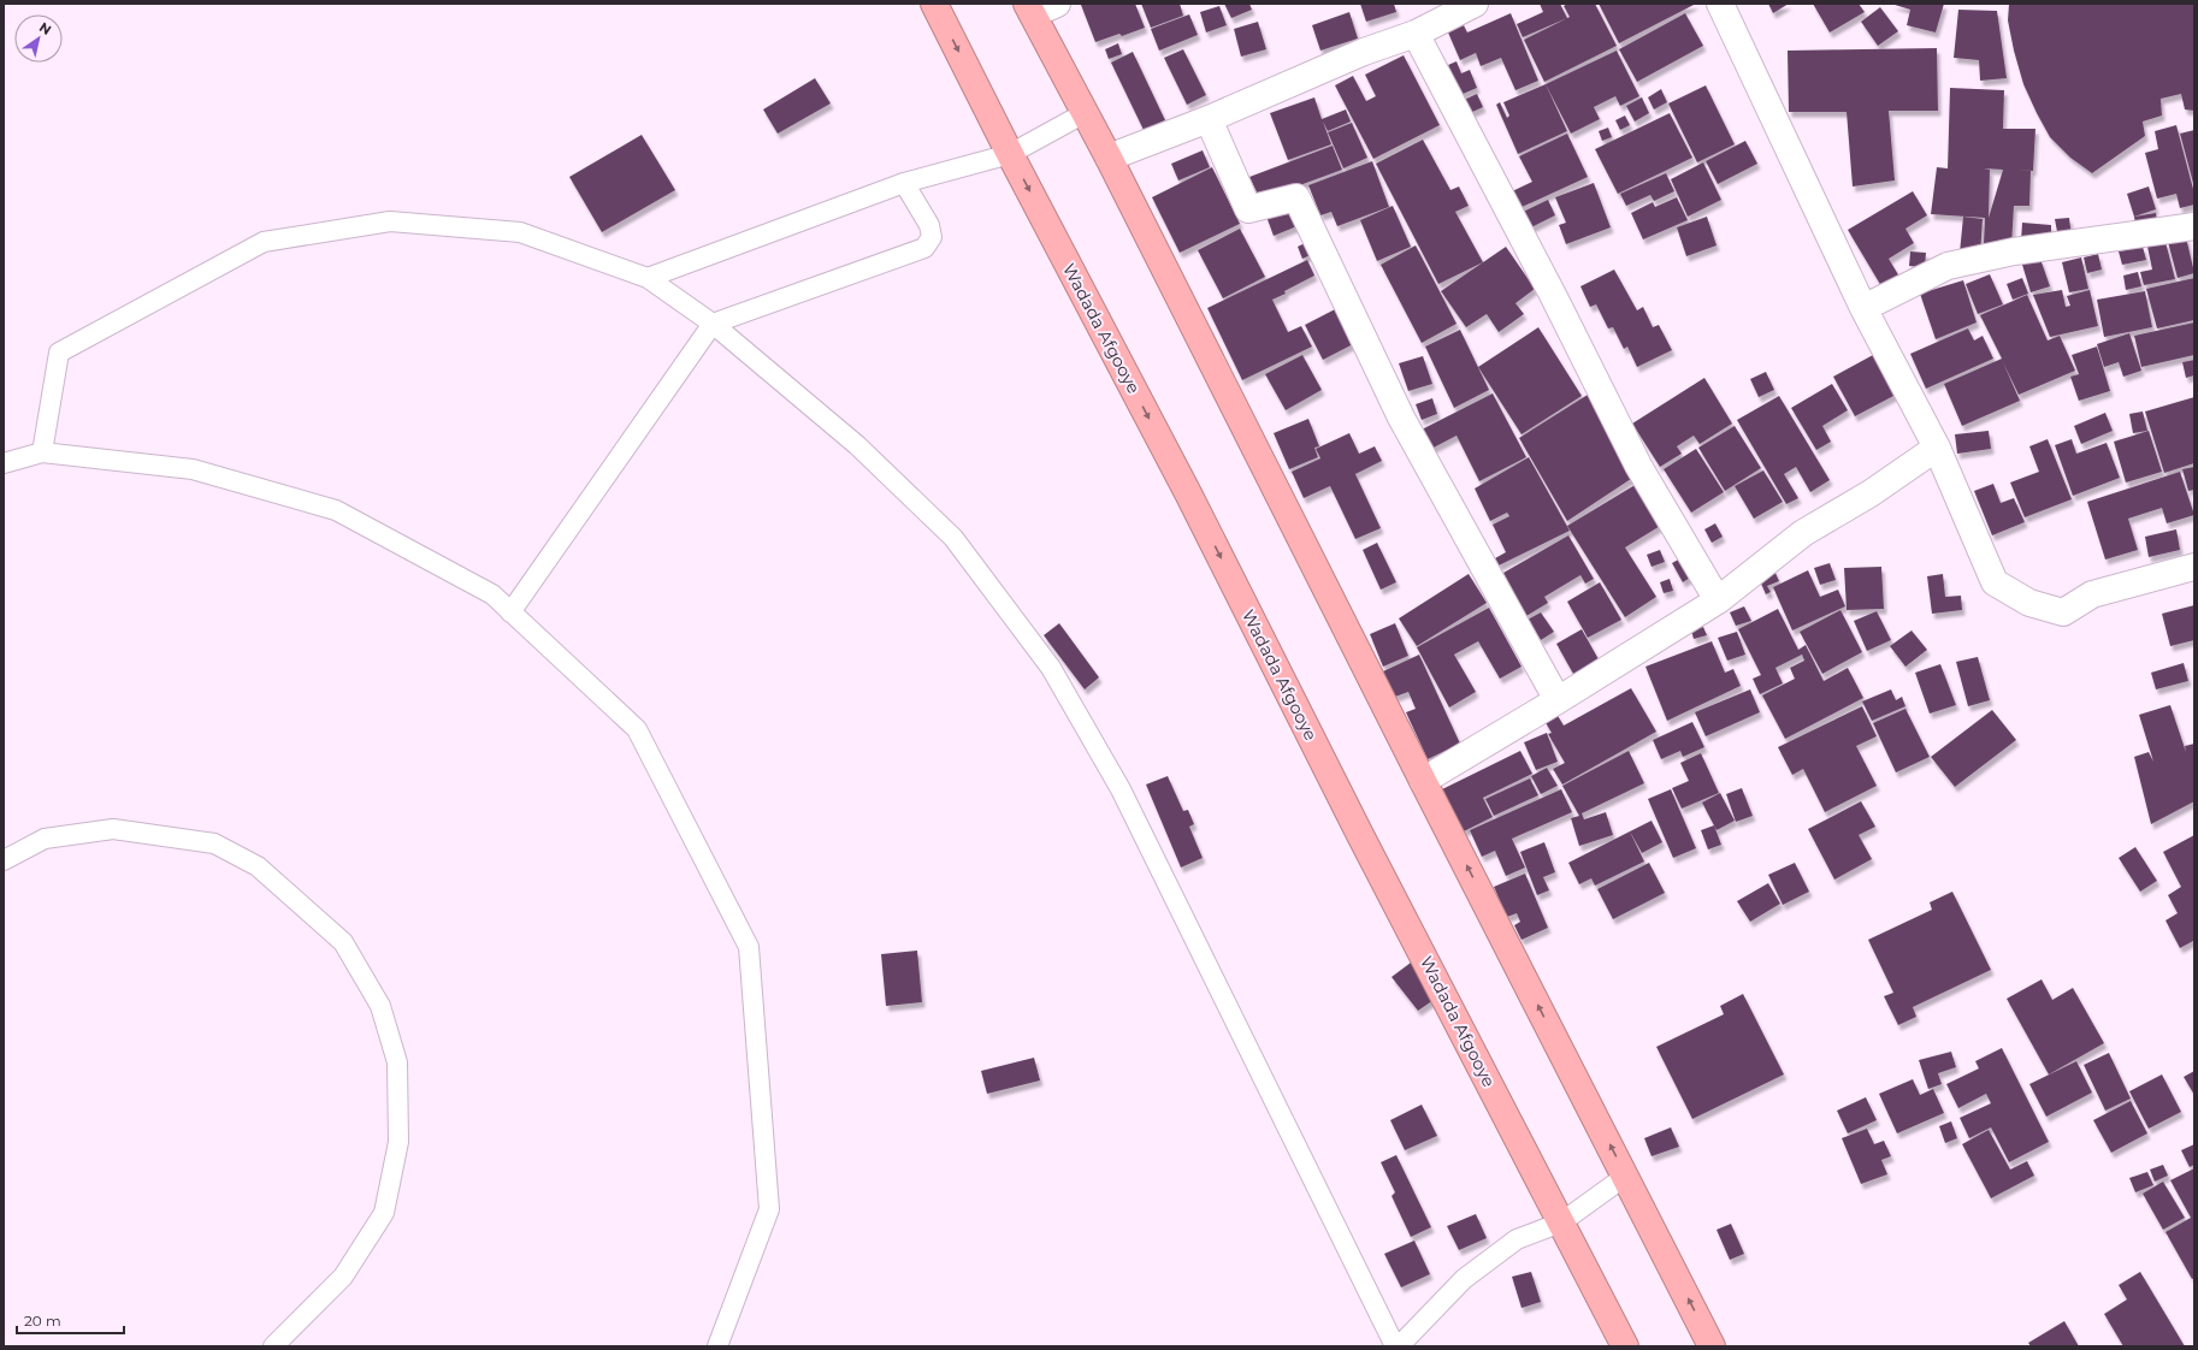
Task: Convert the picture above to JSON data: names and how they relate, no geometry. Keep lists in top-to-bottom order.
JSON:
{
  "streets": {
    "highway": ["Wadada Afgooye"]
  },
  "scale_bar": "20 m",
  "north": "top right"
}
